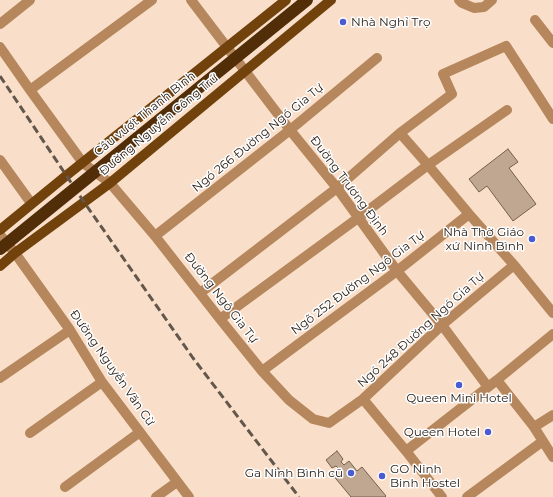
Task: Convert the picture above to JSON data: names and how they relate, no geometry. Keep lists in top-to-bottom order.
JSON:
{
  "streets": {
    "highway": ["Cầu vượt Thanh Bình"],
    "main road": ["Đường Nguyễn Công Trứ"],
    "street": [
      "Ngó 266 Đuờng Ngó Gia Tự",
      "Đuờng Trương Định",
      "Ngõ 252 Đường Ngô Gia Tự",
      "Đường Ngô Gia Tự",
      "Ngó 248 Đuờng Ngó Gia Tự",
      "Đường Nguyễn Văn Cừ"
    ]
  },
  "crossings": [
    ["Đường Nguyễn Công Trứ", "Đuờng Trương Định"],
    ["Đường Nguyễn Công Trứ", "Đường Ngô Gia Tự"],
    ["Đường Nguyễn Công Trứ", "Đường Nguyễn Văn Cừ"],
    ["Ngó 266 Đuờng Ngó Gia Tự", "Đuờng Trương Định"],
    ["Ngó 266 Đuờng Ngó Gia Tự", "Đường Ngô Gia Tự"],
    ["Đuờng Trương Định", "Ngõ 252 Đường Ngô Gia Tự"],
    ["Đuờng Trương Định", "Ngó 248 Đuờng Ngó Gia Tự"],
    ["Ngõ 252 Đường Ngô Gia Tự", "Đường Ngô Gia Tự"],
    ["Đường Ngô Gia Tự", "Ngó 248 Đuờng Ngó Gia Tự"]
  ],
  "places": [
    "Nhà Nghỉ Trọ",
    "Nhà Thờ Giáo xứ Ninh Bình",
    "Queen Mini Hotel",
    "Queen Hotel",
    "Ga Ninh Bình cũ",
    "GO Ninh Binh Hostel"
  ]
}
